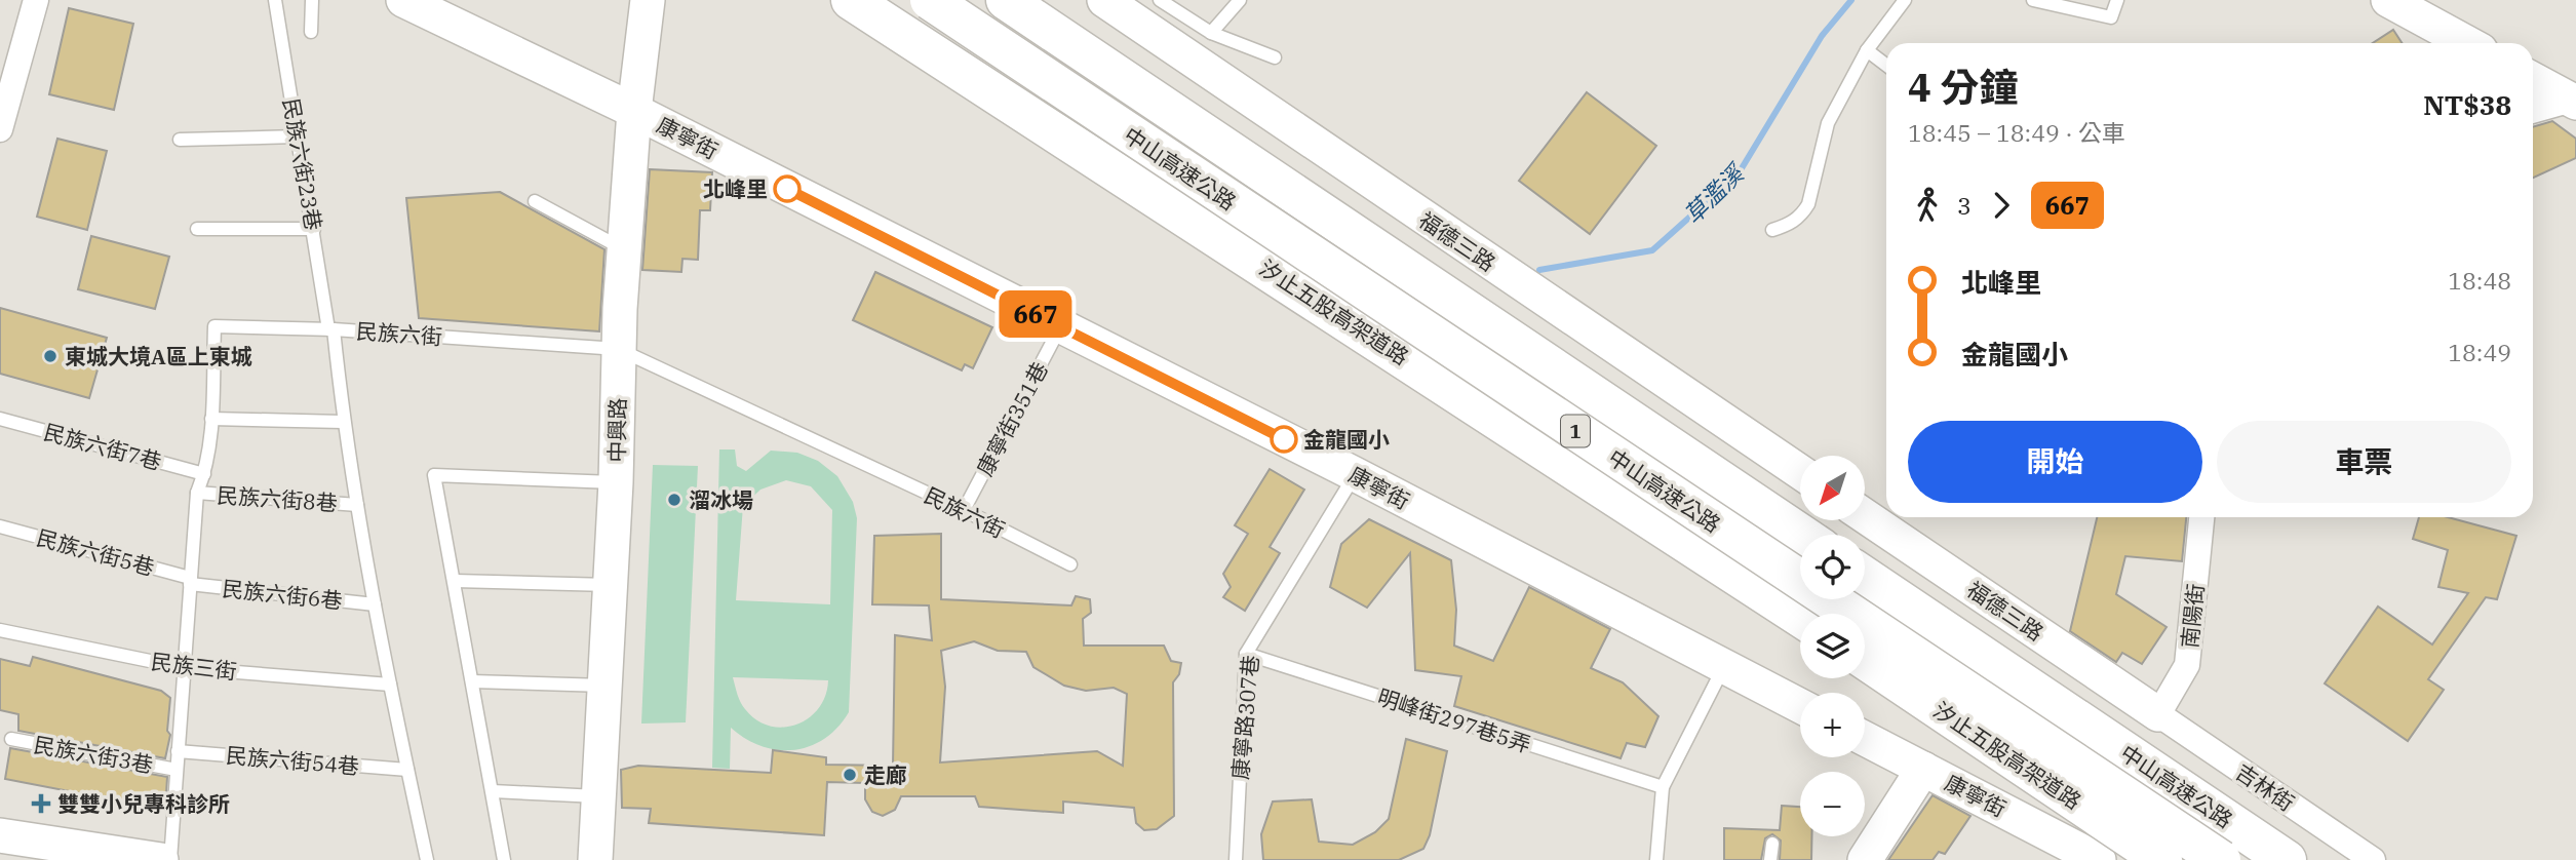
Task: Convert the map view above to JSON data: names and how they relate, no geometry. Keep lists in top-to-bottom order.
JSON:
{
  "streets": {
    "highway": ["中山高速公路", "汐止五股高架道路", "1"],
    "street": [
      "康寧街",
      "福德三路",
      "中興路",
      "南陽街",
      "吉林街"
    ],
    "lane": [
      "民族六街23巷",
      "民族六街",
      "康寧街351巷",
      "民族六街7巷",
      "民族六街8巷",
      "民族六街5巷",
      "民族六街6巷",
      "民族三街",
      "康寧路307巷",
      "明峰街297巷5弄",
      "民族六街3巷",
      "民族六街54巷"
    ]
  },
  "crossings": [
    ["康寧街", "康寧街351巷"],
    ["康寧街", "中興路"],
    ["康寧街", "康寧路307巷"],
    ["民族六街23巷", "民族六街"],
    ["民族六街23巷", "民族六街8巷"],
    ["民族六街23巷", "民族六街6巷"],
    ["民族六街23巷", "民族三街"],
    ["民族六街23巷", "民族六街54巷"],
    ["福德三路", "南陽街"],
    ["福德三路", "吉林街"],
    ["民族六街", "康寧街351巷"],
    ["民族六街", "中興路"],
    ["民族六街", "民族六街7巷"],
    ["民族六街", "民族六街8巷"],
    ["民族六街", "民族六街5巷"],
    ["民族六街", "民族六街6巷"],
    ["民族六街", "民族三街"],
    ["民族六街", "民族六街3巷"],
    ["民族六街", "民族六街54巷"],
    ["民族六街5巷", "民族六街6巷"],
    ["南陽街", "吉林街"],
    ["康寧路307巷", "明峰街297巷5弄"]
  ],
  "water": ["草濫溪"],
  "places": {
    "other": [
      "北峰里",
      "東城大境A區上東城",
      "金龍國小",
      "溜冰場",
      "走廊"
    ],
    "health": ["雙雙小兒專科診所"]
  },
  "lines": ["bus line 667"],
  "north": "bottom left",
  "page": {
    "on_map": "667",
    "heading": ["4 分鐘", "18:45 – 18:49 · 公車", "NT$38"],
    "legs": ["3", "667"],
    "list": [
      {
        "name": "北峰里",
        "value": "18:48"
      },
      {
        "name": "金龍國小",
        "value": "18:49"
      }
    ],
    "buttons": ["開始", "車票"],
    "map_buttons": ["+", "−"]
  }
}
